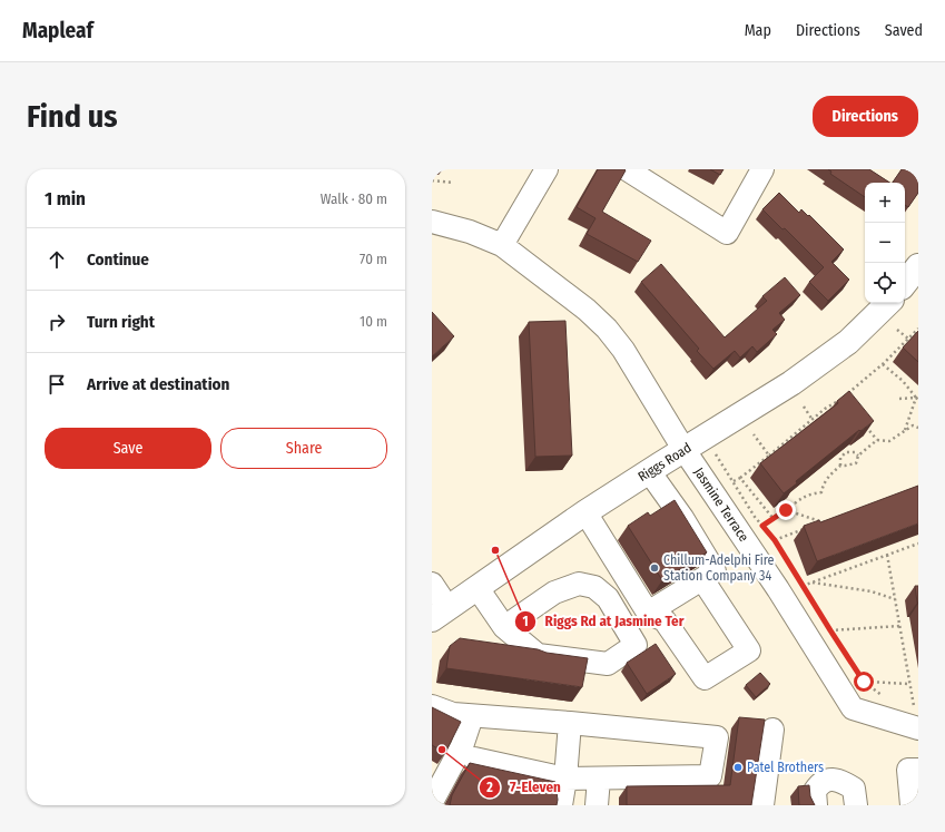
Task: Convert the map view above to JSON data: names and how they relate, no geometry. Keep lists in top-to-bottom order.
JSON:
{
  "streets": {
    "main road": ["Riggs Road"],
    "street": ["Jasmine Terrace"]
  },
  "crossings": [
    ["Riggs Road", "Jasmine Terrace"]
  ],
  "places": [
    "Riggs Rd at Jasmine Ter",
    "Chillum-Adelphi Fire Station Company 34",
    "7-Eleven",
    "Patel Brothers"
  ],
  "page": {
    "header": "Mapleaf",
    "nav": ["Map", "Directions", "Saved"],
    "buttons": [
      "Directions",
      ["Save", "Share"]
    ],
    "title": "Find us",
    "heading": ["1 min", "Walk · 80 m"],
    "map_buttons": ["+", "−"],
    "list": [
      ["Continue", "70 m"],
      ["Turn right", "10 m"],
      "Arrive at destination"
    ]
  }
}
